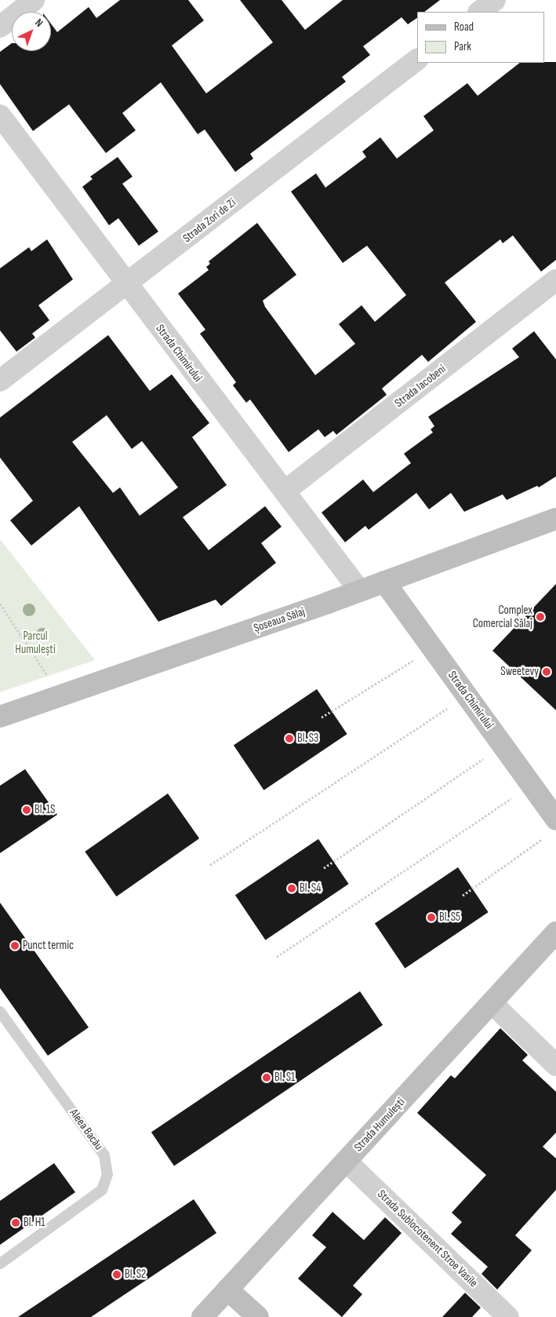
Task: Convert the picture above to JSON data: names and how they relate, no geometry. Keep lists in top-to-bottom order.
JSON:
{
  "streets": {
    "street": [
      "Strada Zori de Zi",
      "Strada Chimirului",
      "Strada Iacobeni",
      "Șoseaua Sălaj",
      "Strada Humulești",
      "Strada Sublocotenent Stroe Vasile"
    ],
    "lane": ["Aleea Bacău"]
  },
  "crossings": [
    ["Strada Zori de Zi", "Strada Chimirului"],
    ["Strada Chimirului", "Strada Iacobeni"],
    ["Strada Chimirului", "Șoseaua Sălaj"],
    ["Strada Humulești", "Strada Sublocotenent Stroe Vasile"]
  ],
  "parks": ["Parcul Humulești"],
  "places": [
    "Complex Comercial Sălaj",
    "Sweetevy",
    "Bl. S3",
    "Bl. 1S",
    "Bl. S4",
    "Bl. S5",
    "Punct termic",
    "Bl. S1",
    "Bl. H1",
    "Bl. S2"
  ],
  "legend": ["Road", "Park"],
  "north": "top right"
}
